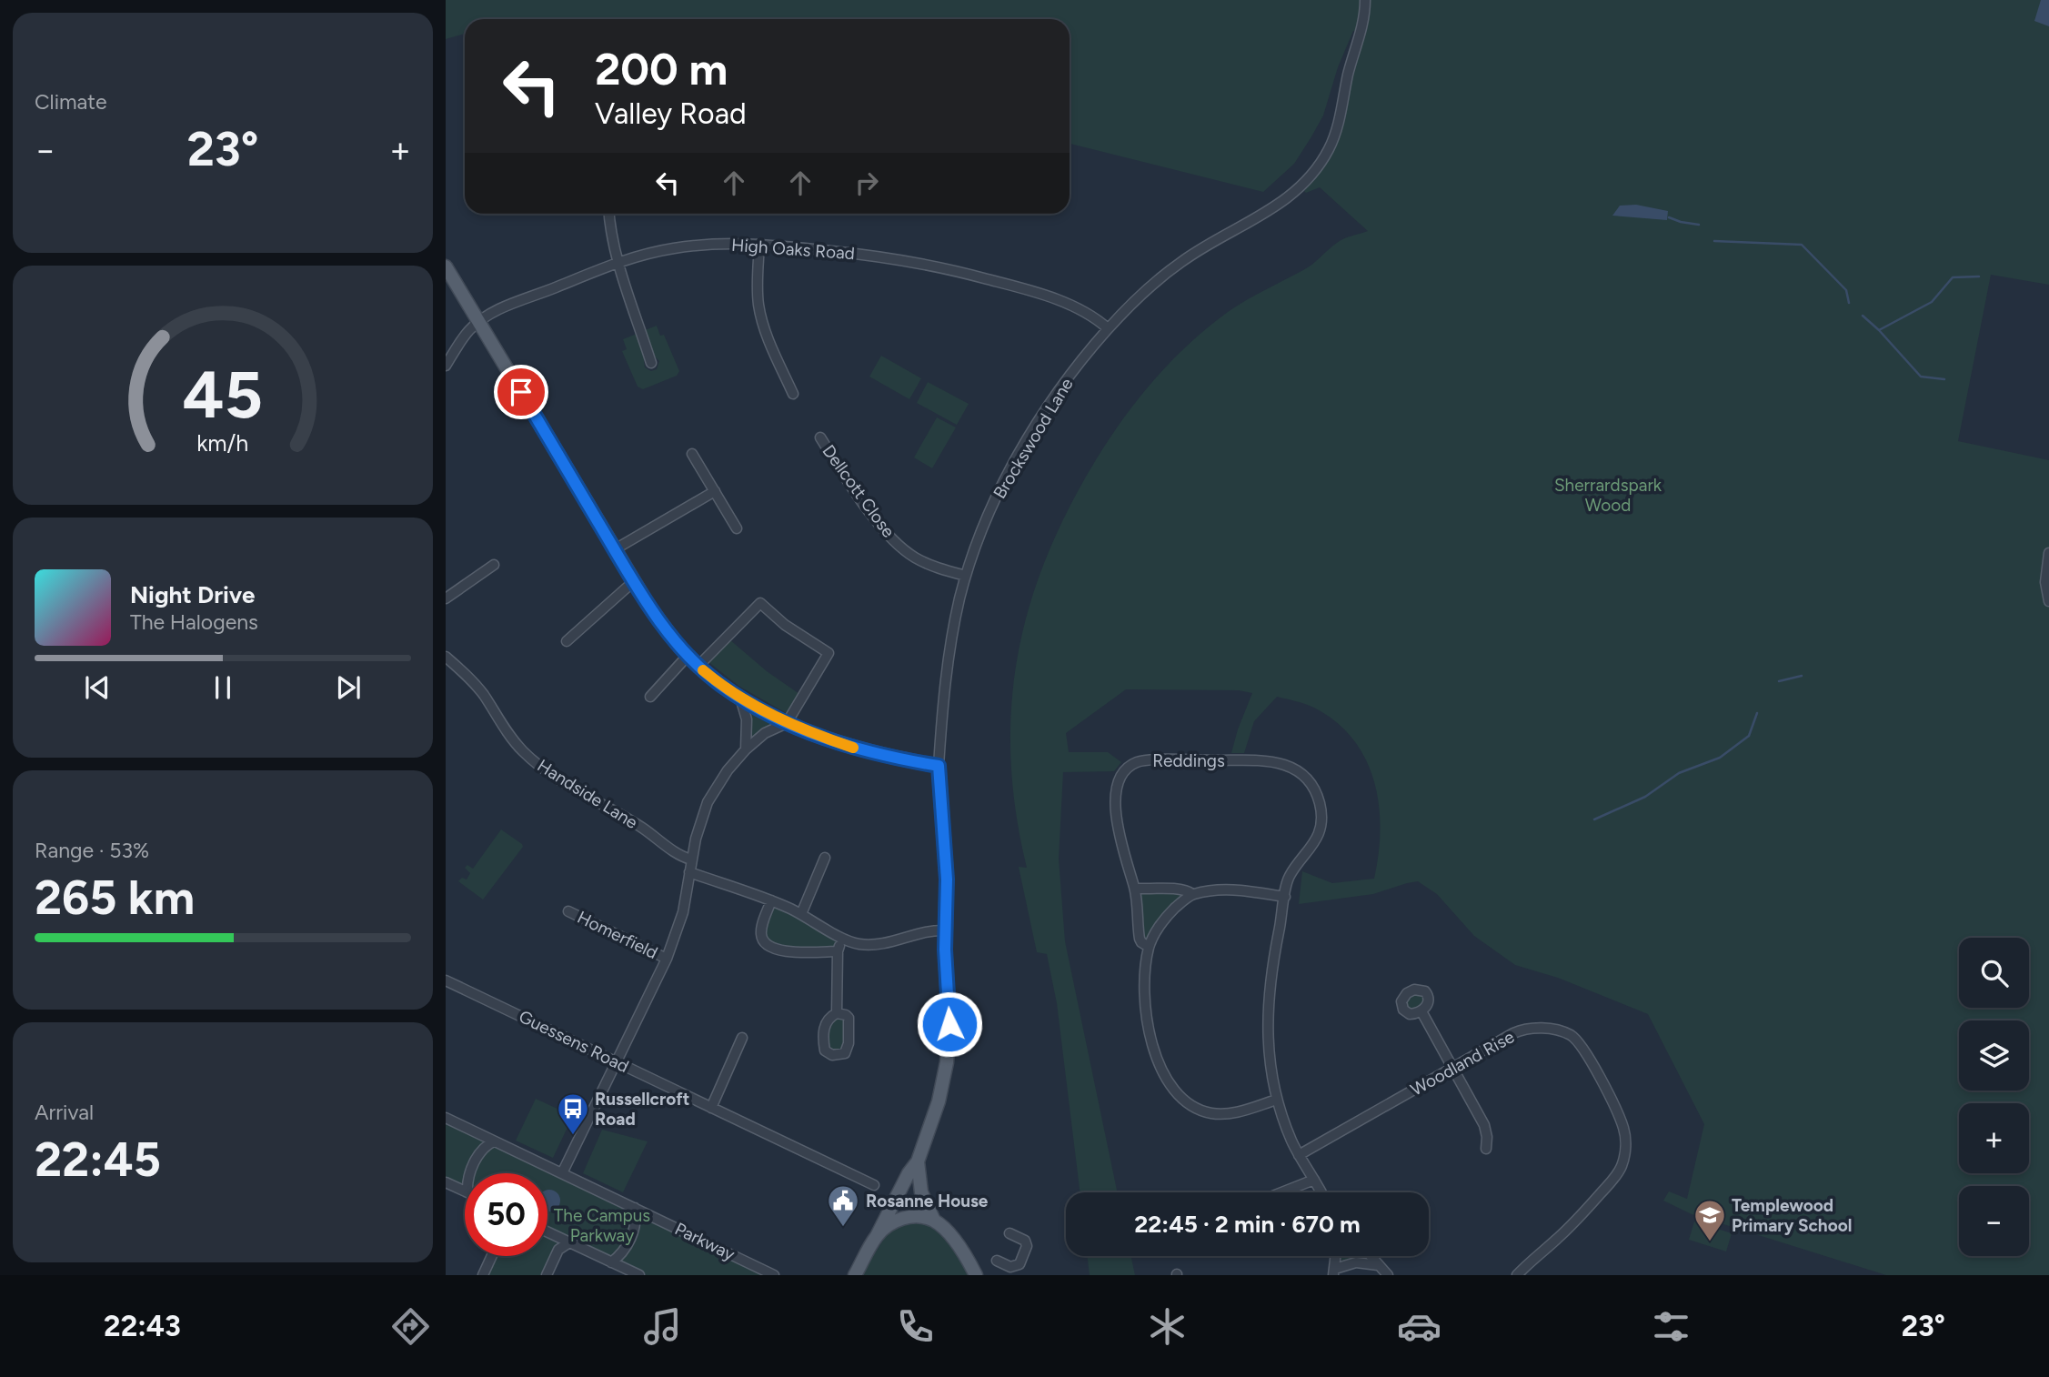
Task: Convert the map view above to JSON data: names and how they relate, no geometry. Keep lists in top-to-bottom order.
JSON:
{
  "streets": {
    "street": [
      "High Oaks Road",
      "Brockswood Lane",
      "Dellcott Close",
      "Reddings",
      "Handside Lane",
      "Homerfield",
      "Guessens Road",
      "Woodland Rise",
      "Parkway"
    ]
  },
  "crossings": [
    ["High Oaks Road", "Brockswood Lane"],
    ["Brockswood Lane", "Dellcott Close"],
    ["Reddings", "Woodland Rise"]
  ],
  "parks": ["Sherrardspark Wood", "The Campus Parkway"],
  "places": {
    "bus stop": ["Russellcroft Road"],
    "public building": ["Rosanne House"],
    "school or university": ["Templewood Primary School"]
  },
  "page": {
    "tile": [
      "Climate",
      ["Range · 53%", "265 km"],
      ["Arrival", "22:45"]
    ],
    "turn": ["200 m", "Valley Road"],
    "heat": ["−", "23°", "+"],
    "song": ["Night Drive", "The Halogens"],
    "map_buttons": ["+", "−"],
    "limit": "50",
    "trip": "22:45 · 2 min · 670 m",
    "tabs": ["22:43", "23°"],
    "gauge": ["45", "km/h"]
  }
}
